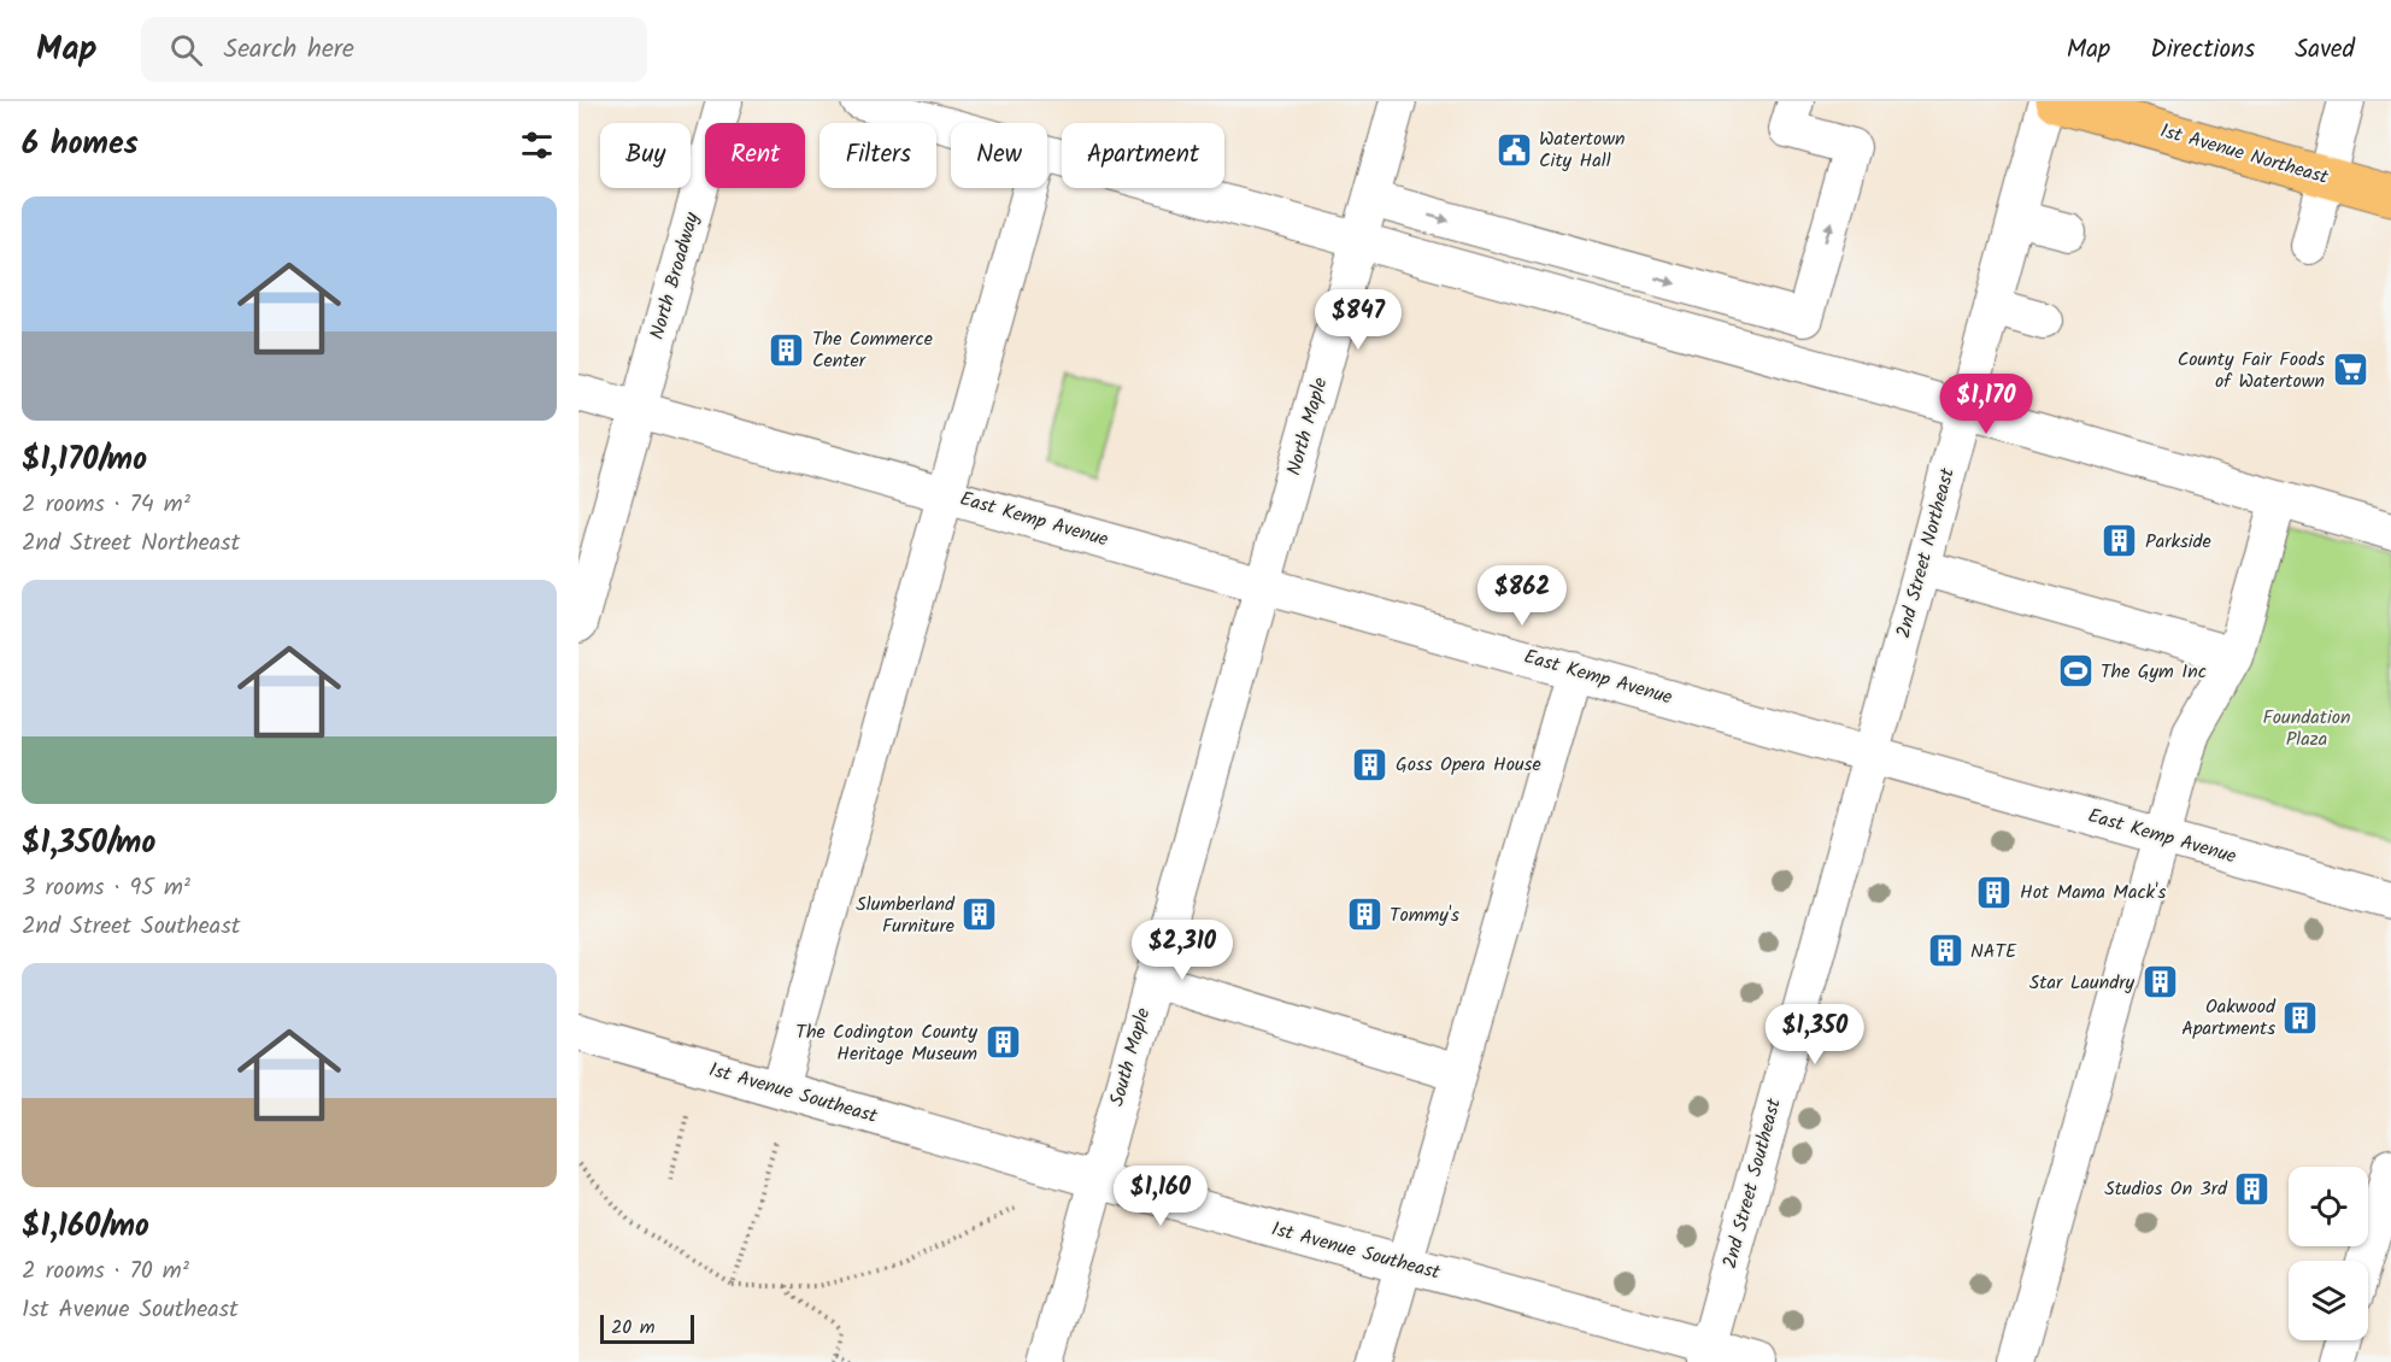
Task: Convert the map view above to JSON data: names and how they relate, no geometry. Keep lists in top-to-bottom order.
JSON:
{
  "streets": {
    "main road": ["1st Avenue Northeast"],
    "street": [
      "North Broadway",
      "North Maple",
      "East Kemp Avenue",
      "2nd Street Northeast",
      "South Maple",
      "1st Avenue Southeast",
      "2nd Street Southeast"
    ]
  },
  "crossings": [
    ["North Broadway", "East Kemp Avenue"],
    ["North Maple", "East Kemp Avenue"],
    ["North Maple", "South Maple"],
    ["East Kemp Avenue", "2nd Street Northeast"],
    ["East Kemp Avenue", "South Maple"],
    ["East Kemp Avenue", "2nd Street Southeast"],
    ["2nd Street Northeast", "2nd Street Southeast"],
    ["South Maple", "1st Avenue Southeast"],
    ["1st Avenue Southeast", "2nd Street Southeast"]
  ],
  "parks": ["Foundation Plaza"],
  "places": {
    "public building": ["Watertown City Hall"],
    "building": [
      "The Commerce Center",
      "Parkside",
      "Goss Opera House",
      "Hot Mama Mack's",
      "Slumberland Furniture",
      "Tommy's",
      "NATE",
      "Star Laundry",
      "Oakwood Apartments",
      "The Codington County Heritage Museum",
      "Studios On 3rd"
    ],
    "supermarket": ["County Fair Foods of Watertown"],
    "sports": ["The Gym Inc"]
  },
  "scale_bar": "20 m",
  "page": {
    "header": "Map",
    "search": "Search here",
    "nav": ["Map", "Directions", "Saved"],
    "heading": "6 homes",
    "chip": [
      "Buy",
      "Rent",
      "Filters",
      "New",
      "Apartment"
    ],
    "list": [
      {
        "name": "$1,170/mo",
        "note": "2 rooms · 74 m² · 2nd Street Northeast"
      },
      {
        "name": "$1,350/mo",
        "note": "3 rooms · 95 m² · 2nd Street Southeast"
      },
      {
        "name": "$1,160/mo",
        "note": "2 rooms · 70 m² · 1st Avenue Southeast"
      }
    ],
    "price": [
      "$847",
      "$1,170",
      "$862",
      "$2,310",
      "$1,350",
      "$1,160"
    ],
    "scale": "20 m"
  }
}
